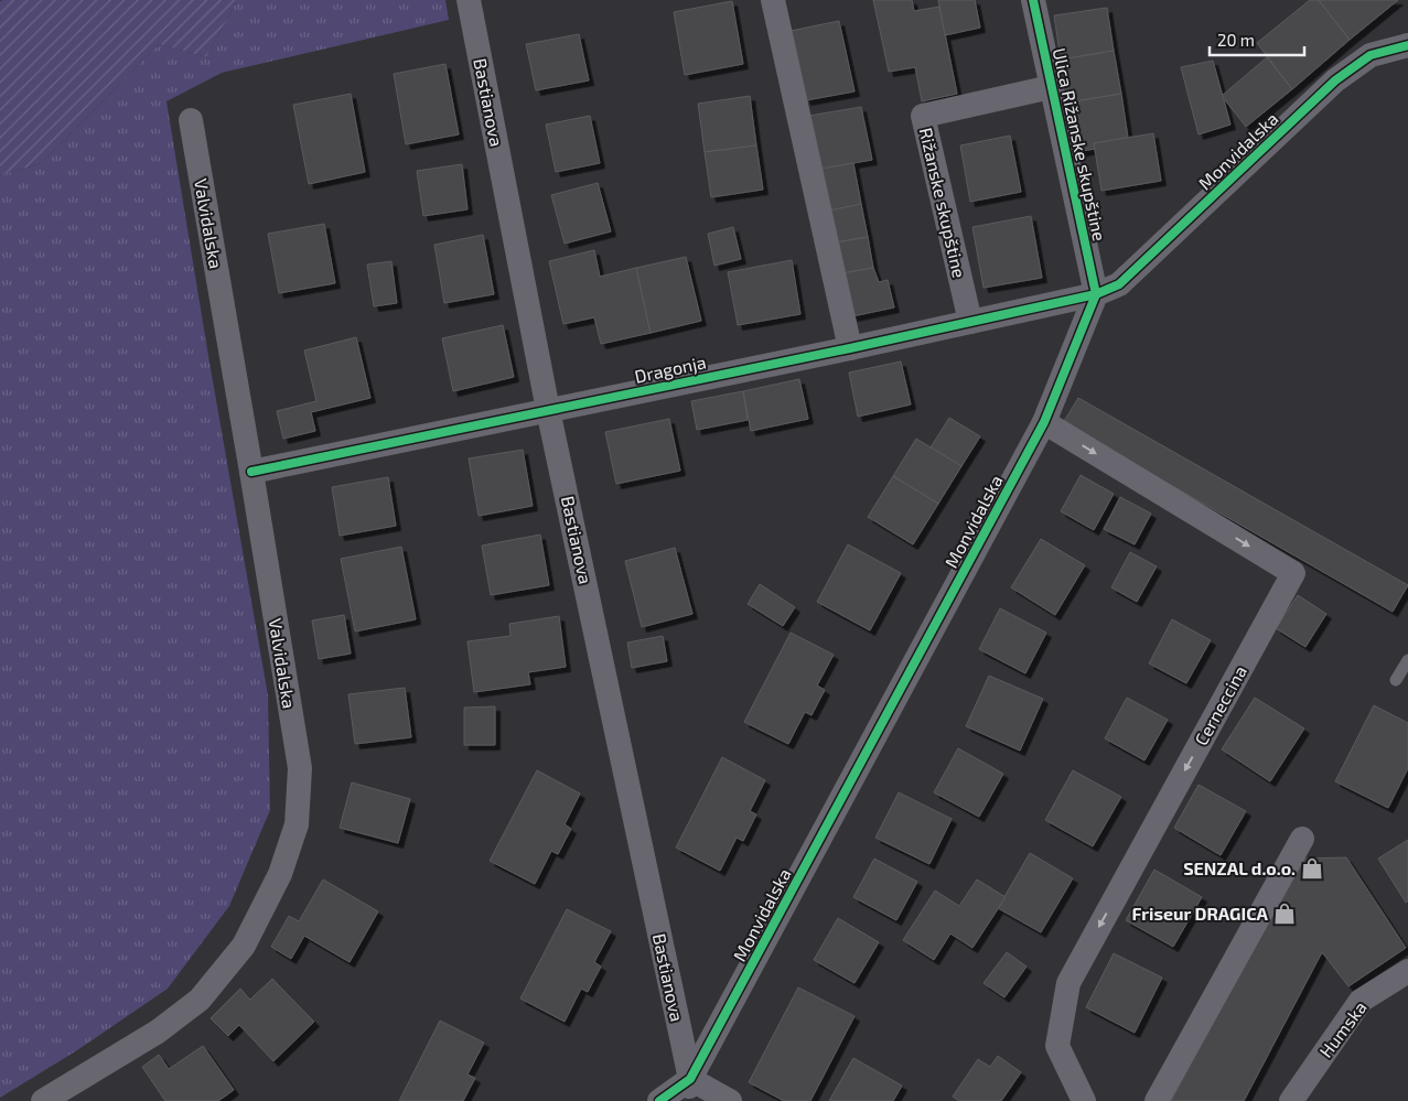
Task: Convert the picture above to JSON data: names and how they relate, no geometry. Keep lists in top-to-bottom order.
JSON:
{
  "streets": {
    "street": [
      "Bastianova",
      "Ulica Rižanske skupštine",
      "Monvidalska",
      "Rižanske skupštine",
      "Valvidalska",
      "Dragonja",
      "Cerneccina",
      "Humska"
    ]
  },
  "crossings": [
    ["Bastianova", "Monvidalska"],
    ["Bastianova", "Dragonja"],
    ["Ulica Rižanske skupštine", "Monvidalska"],
    ["Ulica Rižanske skupštine", "Rižanske skupštine"],
    ["Ulica Rižanske skupštine", "Dragonja"],
    ["Monvidalska", "Dragonja"],
    ["Monvidalska", "Cerneccina"],
    ["Rižanske skupštine", "Dragonja"],
    ["Valvidalska", "Dragonja"]
  ],
  "places": {
    "shop": ["SENZAL d.o.o.", "Friseur DRAGICA"]
  },
  "scale_bar": "20 m"
}
